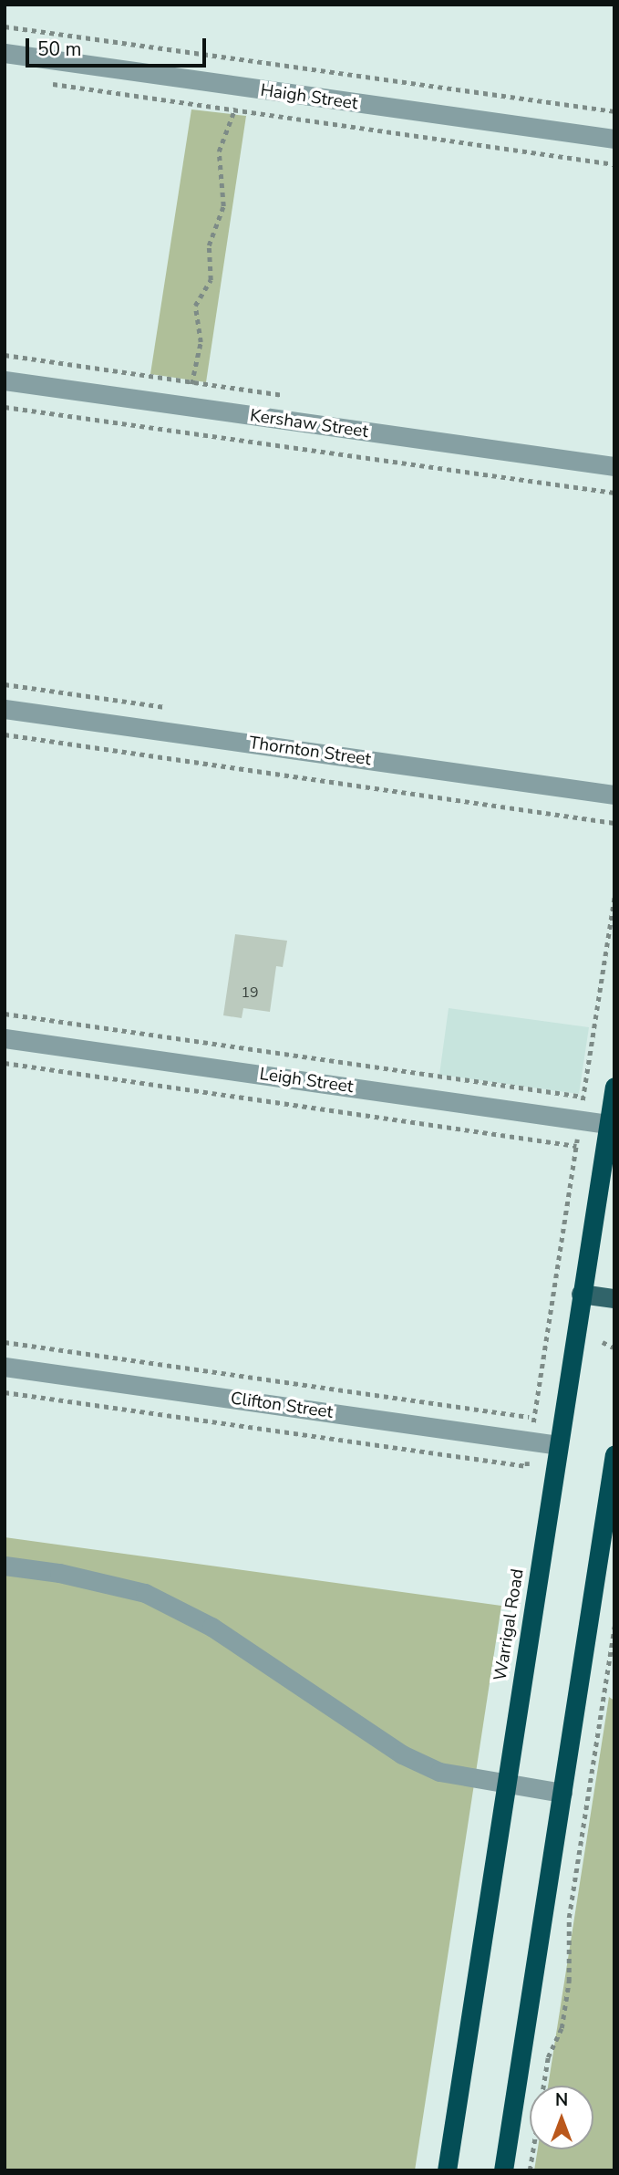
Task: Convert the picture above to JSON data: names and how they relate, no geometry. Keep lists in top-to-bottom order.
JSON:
{
  "streets": {
    "highway": ["Warrigal Road"],
    "street": [
      "Haigh Street",
      "Kershaw Street",
      "Thornton Street",
      "Leigh Street",
      "Clifton Street"
    ]
  },
  "crossings": [
    ["Leigh Street", "Warrigal Road"],
    ["Clifton Street", "Warrigal Road"]
  ],
  "house_numbers": ["19"],
  "scale_bar": "50 m",
  "north": "top"
}
